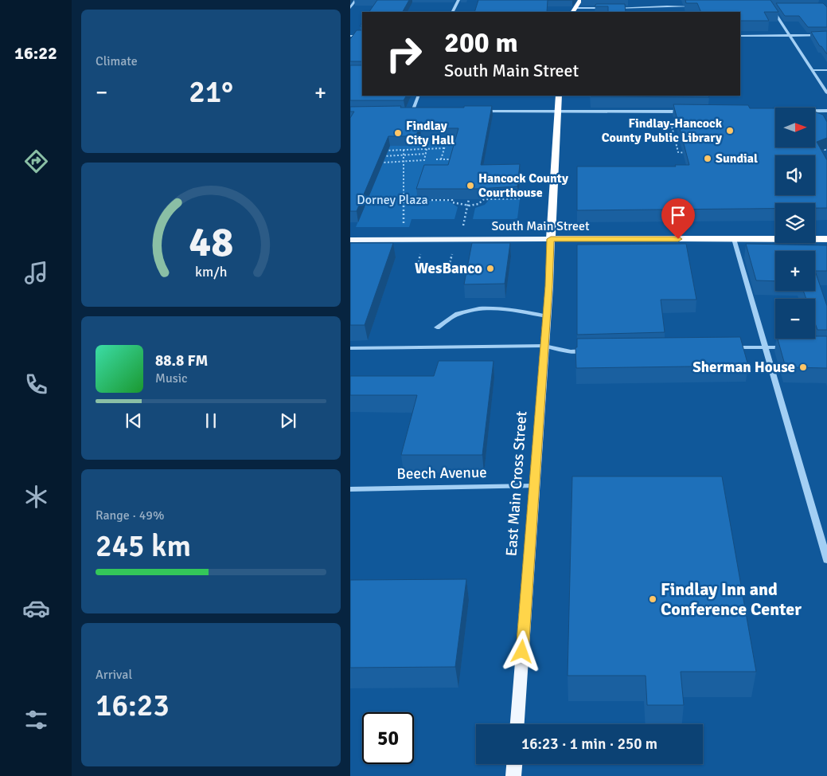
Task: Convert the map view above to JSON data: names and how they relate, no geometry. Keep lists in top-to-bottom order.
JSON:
{
  "streets": {
    "highway": ["South Main Street"],
    "main road": ["East Main Cross Street"],
    "street": ["Beech Avenue"]
  },
  "crossings": [
    ["South Main Street", "East Main Cross Street"],
    ["Beech Avenue", "East Main Cross Street"]
  ],
  "parks": ["Dorney Plaza"],
  "places": [
    "Findlay-Hancock County Public Library",
    "Findlay City Hall",
    "Sundial",
    "Hancock County Courthouse",
    "WesBanco",
    "Sherman House",
    "Findlay Inn and Conference Center"
  ],
  "north": "right",
  "page": {
    "tabs": "16:22",
    "tile": [
      "Climate",
      ["Range · 49%", "245 km"],
      ["Arrival", "16:23"]
    ],
    "turn": ["200 m", "South Main Street"],
    "heat": ["−", "21°", "+"],
    "map_buttons": ["+", "−"],
    "song": ["88.8 FM", "Music"],
    "limit": "50",
    "trip": "16:23 · 1 min · 250 m",
    "gauge": ["48", "km/h"]
  }
}
